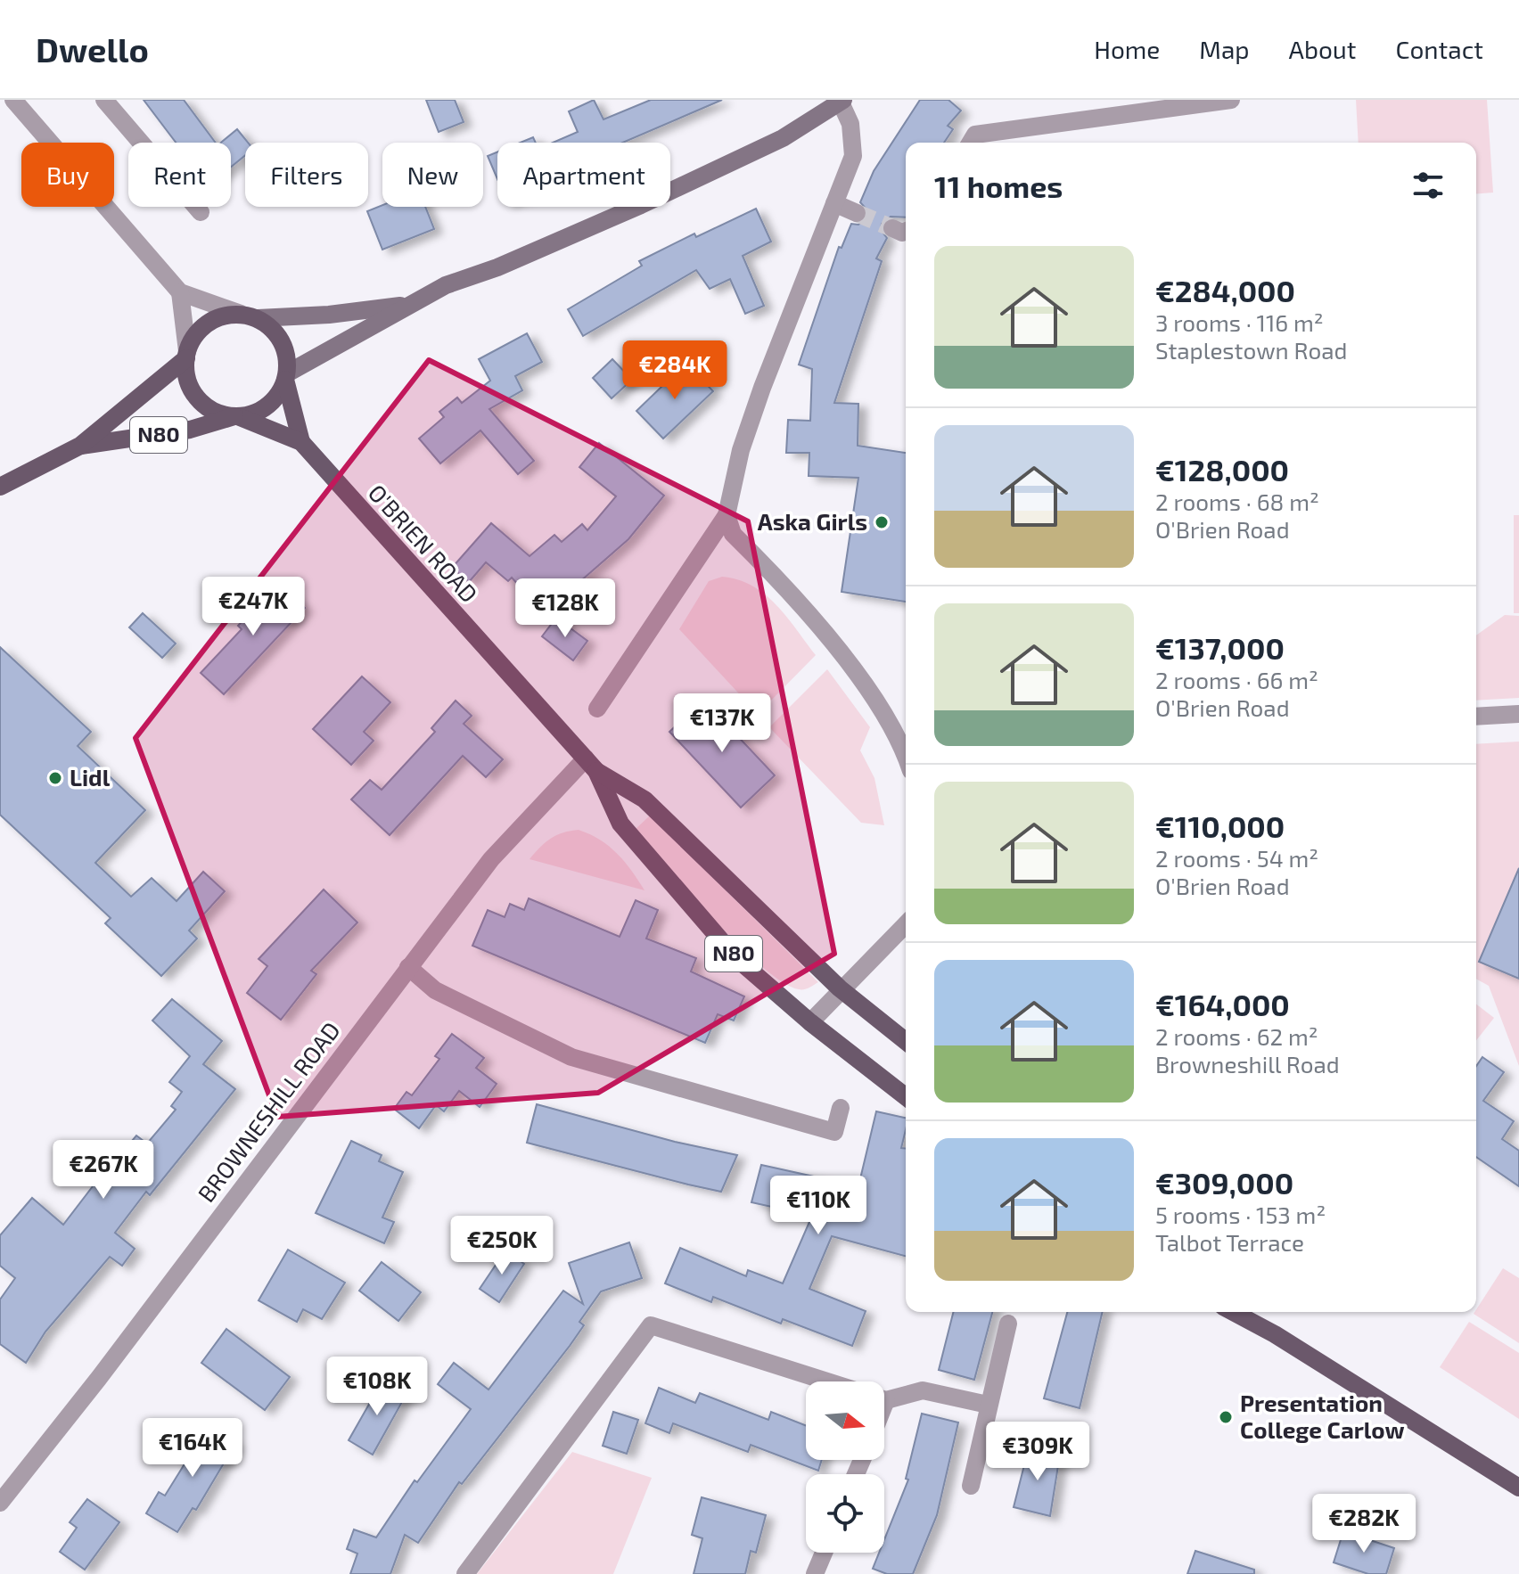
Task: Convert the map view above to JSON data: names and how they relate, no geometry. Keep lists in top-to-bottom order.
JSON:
{
  "streets": {
    "main road": ["N80", "O'BRIEN ROAD"],
    "street": ["BROWNESHILL ROAD"]
  },
  "crossings": [
    ["N80", "O'BRIEN ROAD"],
    ["O'BRIEN ROAD", "BROWNESHILL ROAD"]
  ],
  "places": ["Aska Girls", "Lidl", "Presentation College Carlow"],
  "north": "right",
  "page": {
    "header": "Dwello",
    "nav": [
      "Home",
      "Map",
      "About",
      "Contact"
    ],
    "chip": [
      "Buy",
      "Rent",
      "Filters",
      "New",
      "Apartment"
    ],
    "heading": "11 homes",
    "list": [
      {
        "name": "€284,000",
        "note": "3 rooms · 116 m² · Staplestown Road"
      },
      {
        "name": "€128,000",
        "note": "2 rooms · 68 m² · O'Brien Road"
      },
      {
        "name": "€137,000",
        "note": "2 rooms · 66 m² · O'Brien Road"
      },
      {
        "name": "€110,000",
        "note": "2 rooms · 54 m² · O'Brien Road"
      },
      {
        "name": "€164,000",
        "note": "2 rooms · 62 m² · Browneshill Road"
      },
      {
        "name": "€309,000",
        "note": "5 rooms · 153 m² · Talbot Terrace"
      }
    ],
    "price": [
      "€284K",
      "€247K",
      "€128K",
      "€137K",
      "€267K",
      "€110K",
      "€250K",
      "€108K",
      "€164K",
      "€309K",
      "€282K"
    ]
  }
}
